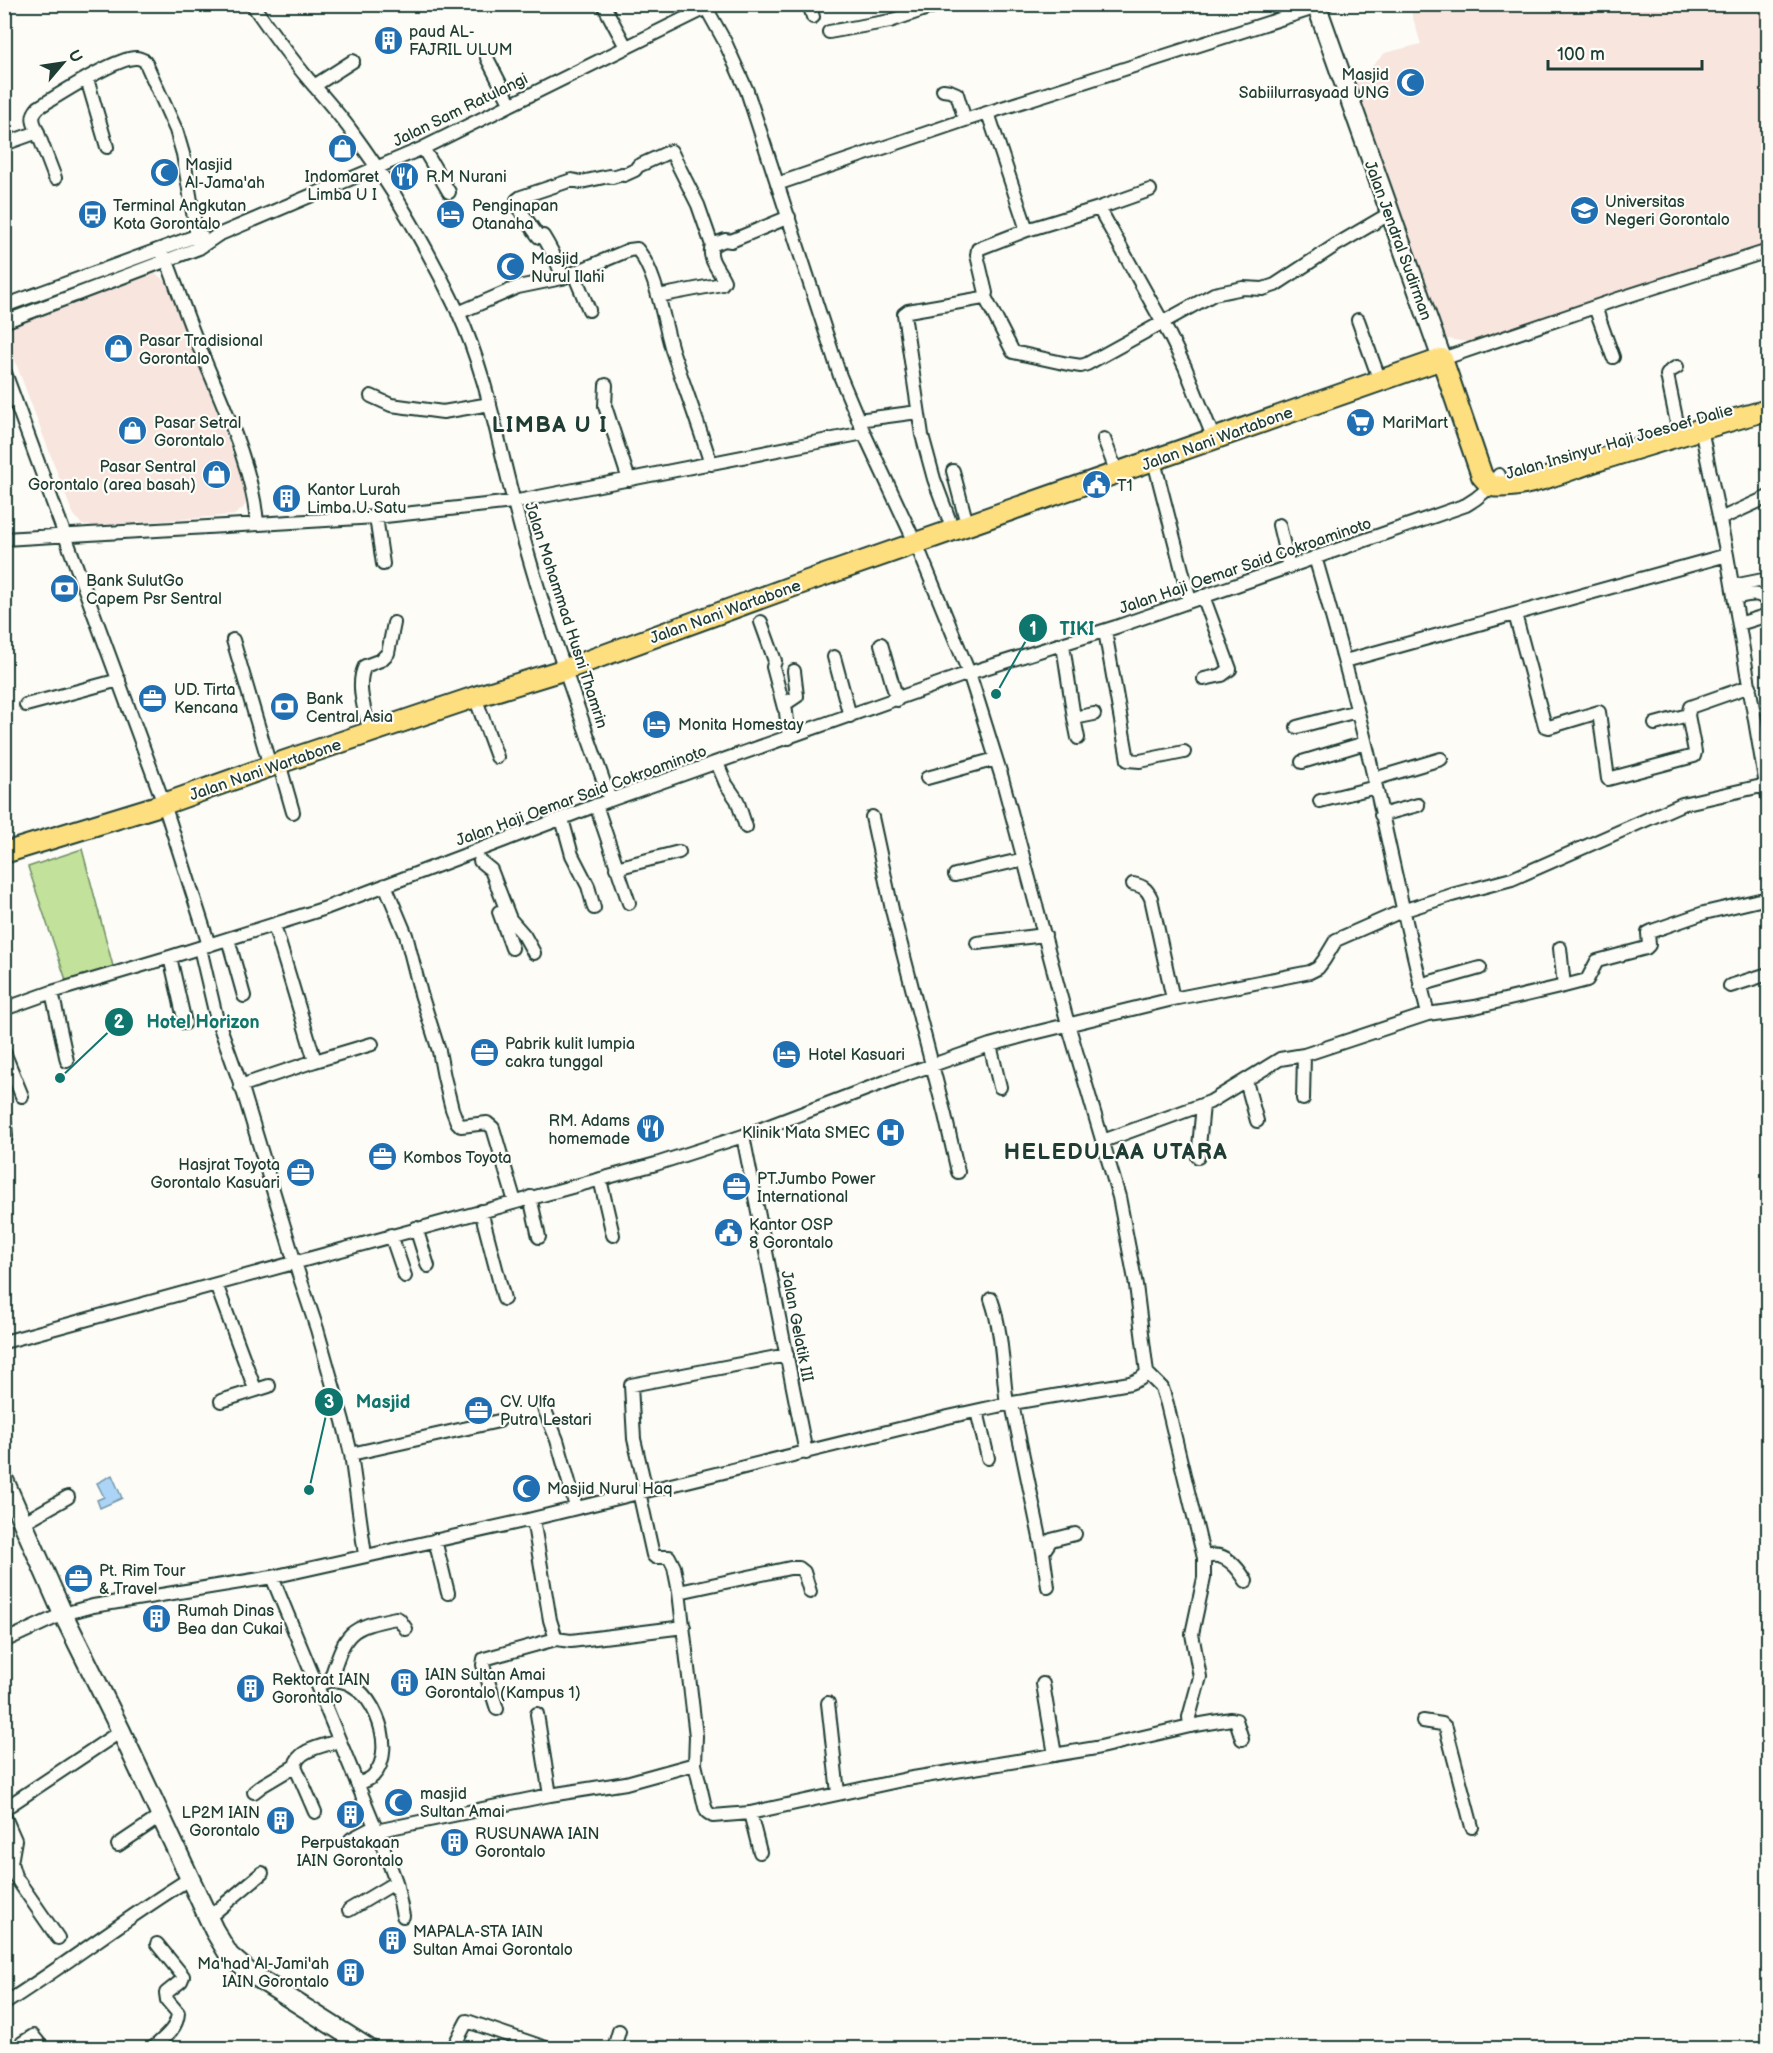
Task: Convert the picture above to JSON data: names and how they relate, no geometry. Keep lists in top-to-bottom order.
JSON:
{
  "streets": {
    "main road": ["Jalan Jendral Sudirman", "Jalan Nani Wartabone", "Jalan Insinyur Haji Joesoef Dalie"],
    "street": [
      "Jalan Sam Ratulangi",
      "Jalan Haji Oemar Said Cokroaminoto",
      "Jalan Mohammad Husni Thamrin",
      "Jalan Gelatik III"
    ]
  },
  "crossings": [
    ["Jalan Sam Ratulangi", "Jalan Mohammad Husni Thamrin"],
    ["Jalan Jendral Sudirman", "Jalan Nani Wartabone"],
    ["Jalan Jendral Sudirman", "Jalan Insinyur Haji Joesoef Dalie"],
    ["Jalan Jendral Sudirman", "Jalan Haji Oemar Said Cokroaminoto"],
    ["Jalan Nani Wartabone", "Jalan Mohammad Husni Thamrin"],
    ["Jalan Insinyur Haji Joesoef Dalie", "Jalan Haji Oemar Said Cokroaminoto"],
    ["Jalan Haji Oemar Said Cokroaminoto", "Jalan Mohammad Husni Thamrin"]
  ],
  "districts": ["LIMBA U I", "HELEDULAA UTARA"],
  "places": {
    "building": [
      "paud AL- FAJRIL ULUM",
      "Kantor Lurah Limba U. Satu",
      "Rumah Dinas Bea dan Cukai",
      "IAIN Sultan Amai Gorontalo (Kampus 1)",
      "Rektorat IAIN Gorontalo",
      "Perpustakaan IAIN Gorontalo",
      "LP2M IAIN Gorontalo",
      "RUSUNAWA IAIN Gorontalo",
      "MAPALA-STA IAIN Sultan Amai Gorontalo",
      "Ma'had Al-Jami'ah IAIN Gorontalo"
    ],
    "mosque": [
      "Masjid Sabiilurrasyaad UNG",
      "Masjid Al-Jama'ah",
      "Masjid Nurul Ilahi",
      "Masjid Nurul Haq",
      "masjid Sultan Amai"
    ],
    "shop": [
      "Indomaret Limba U I",
      "Pasar Tradisional Gorontalo",
      "Pasar Setral Gorontalo",
      "Pasar Sentral Gorontalo (area basah)"
    ],
    "restaurant": ["R.M Nurani", "RM. Adams homemade"],
    "school or university": ["Universitas Negeri Gorontalo"],
    "bus stop": ["Terminal Angkutan Kota Gorontalo"],
    "hotel": ["Penginapan Otanaha", "Monita Homestay", "Hotel Kasuari"],
    "supermarket": ["MariMart"],
    "public building": ["T1", "Kantor OSP 8 Gorontalo"],
    "bank": ["Bank SulutGo Capem Psr Sentral", "Bank Central Asia"],
    "other": ["TIKI", "Hotel Horizon", "Masjid"],
    "office": [
      "UD. Tirta Kencana",
      "Pabrik kulit lumpia cakra tunggal",
      "Kombos Toyota",
      "Hasjrat Toyota Gorontalo Kasuari",
      "PT.Jumbo Power International",
      "CV. Ulfa Putra Lestari",
      "Pt. Rim Tour & Travel"
    ],
    "hospital": ["Klinik Mata SMEC"]
  },
  "scale_bar": "100 m",
  "north": "top right"
}
